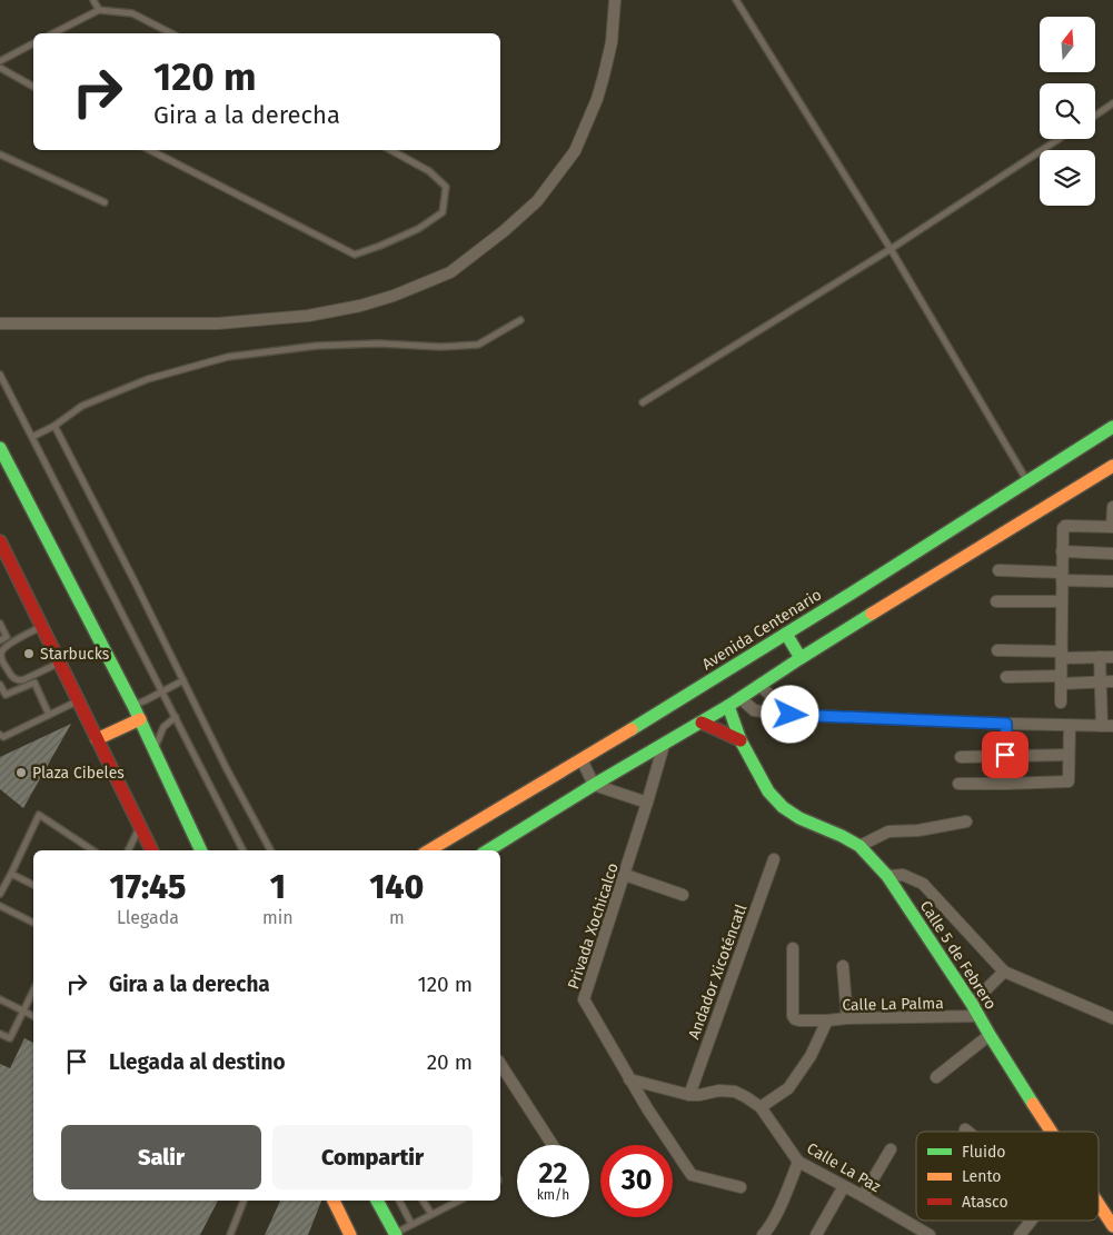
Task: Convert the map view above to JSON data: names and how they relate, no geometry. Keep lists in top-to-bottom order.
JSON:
{
  "streets": {
    "street": [
      "Avenida Centenario",
      "Privada Xochicalco",
      "Calle 5 de Febrero",
      "Andador Xicoténcatl",
      "Calle La Palma",
      "Calle La Paz"
    ]
  },
  "crossings": [
    ["Calle 5 de Febrero", "Calle La Palma"],
    ["Calle La Palma", "Calle La Paz"]
  ],
  "places": ["Starbucks", "Plaza Cibeles"],
  "legend": ["Fluido", "Lento", "Atasco"],
  "north": "top",
  "page": {
    "turn": ["120 m", "Gira a la derecha"],
    "eta": [
      "17:45",
      "Llegada",
      "1",
      "min",
      "140",
      "m"
    ],
    "list": [
      {
        "name": "Gira a la derecha",
        "value": "120 m"
      },
      {
        "name": "Llegada al destino",
        "value": "20 m"
      }
    ],
    "buttons": ["Salir", "Compartir"],
    "speed": "22 km/h",
    "limit": "30"
  }
}
